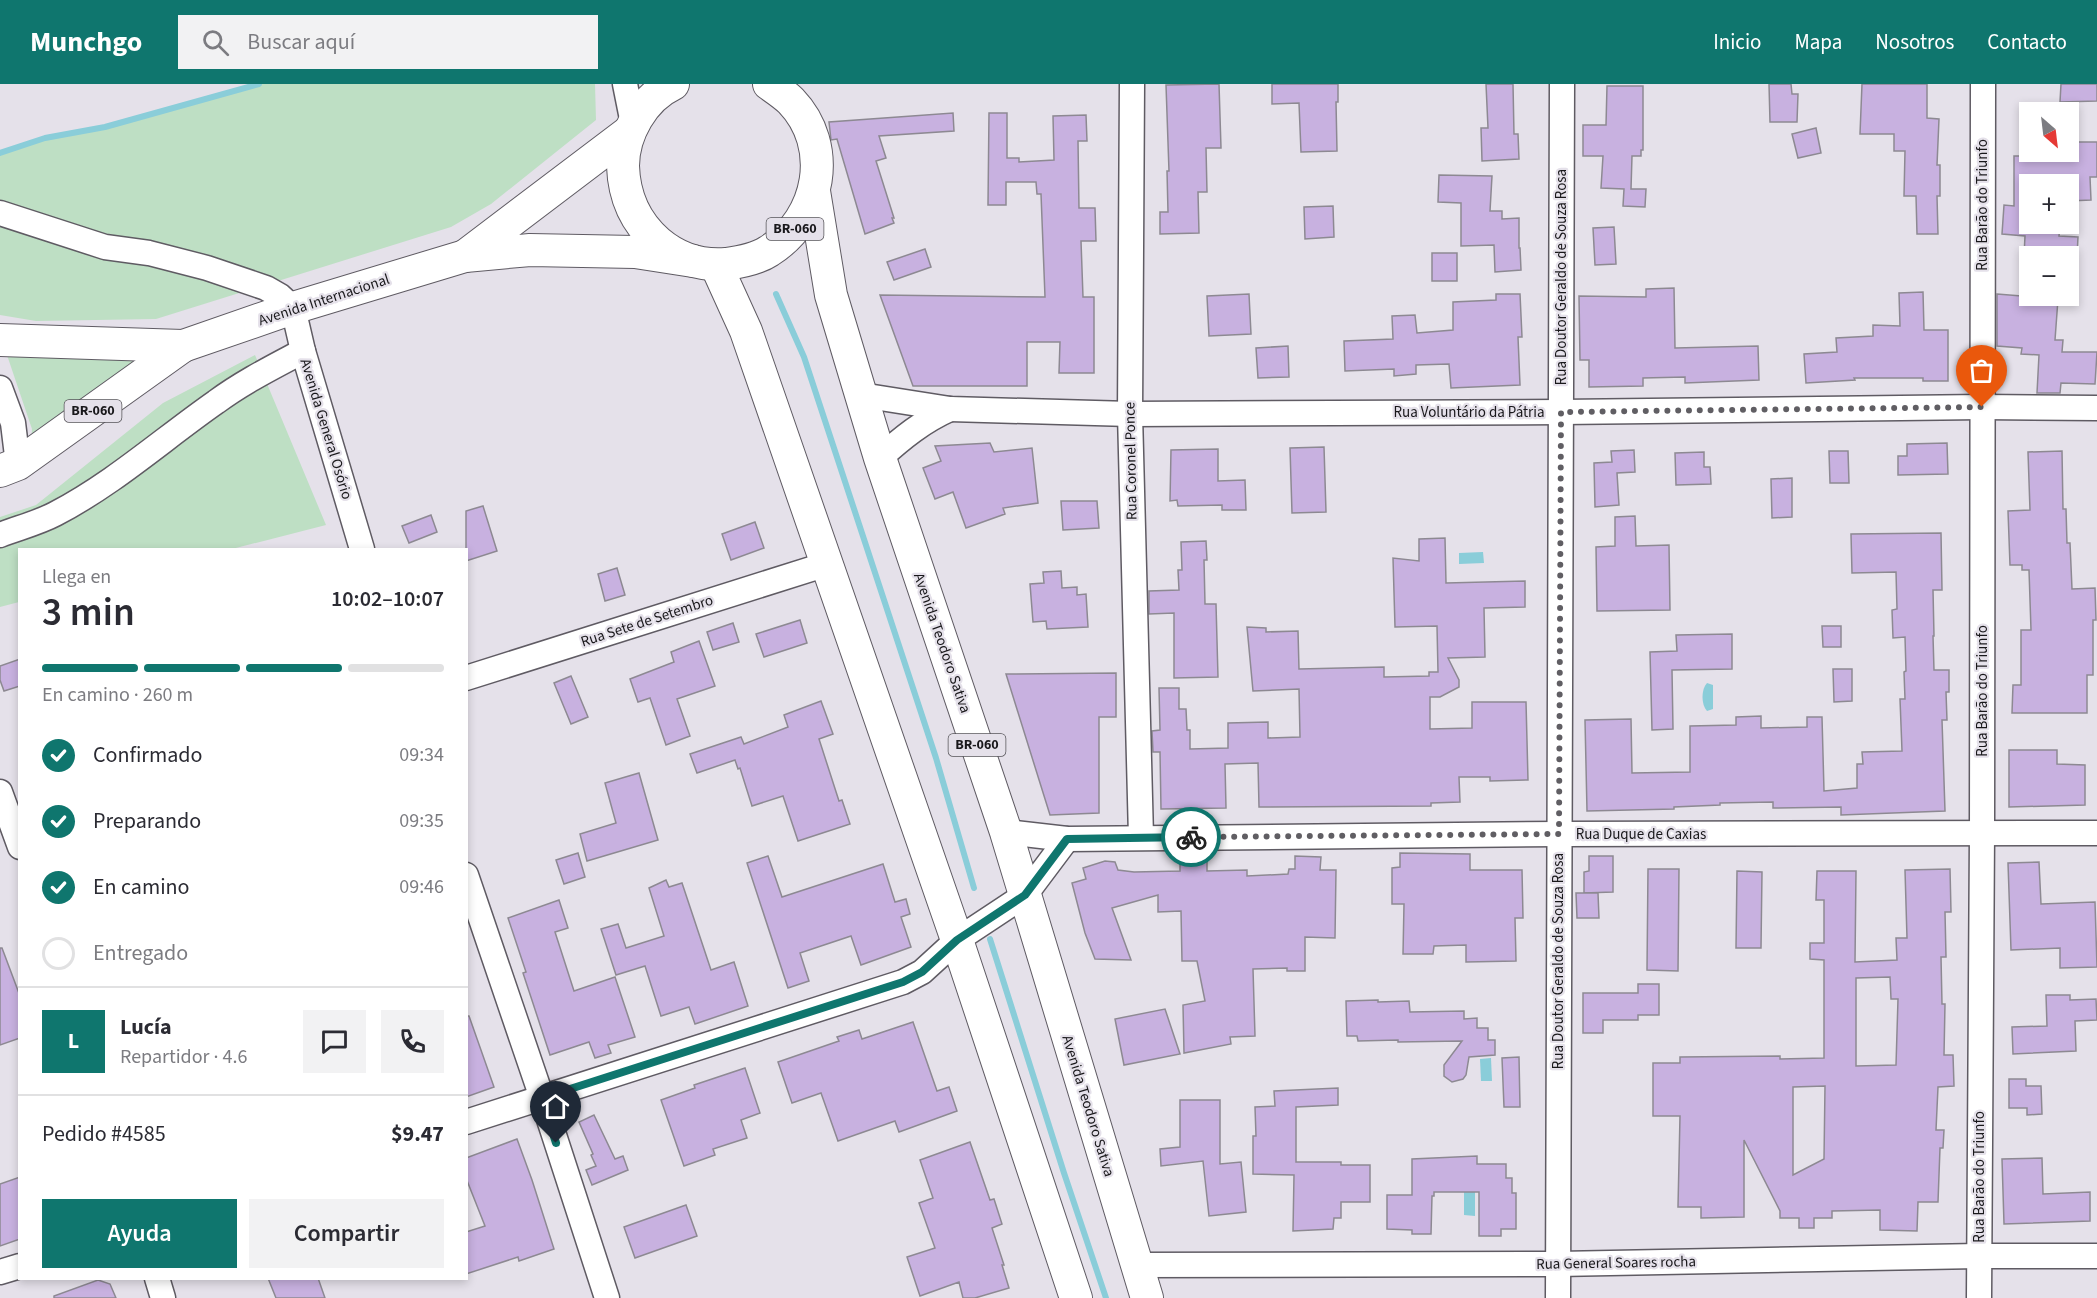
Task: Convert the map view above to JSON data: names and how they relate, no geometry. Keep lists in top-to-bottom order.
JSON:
{
  "streets": {
    "main road": ["BR-060", "Avenida Internacional", "Avenida Teodoro Sativa"],
    "street": [
      "Rua Barão do Triunfo",
      "Rua Doutor Geraldo de Souza Rosa",
      "Rua Voluntário da Pátria",
      "Avenida General Osório",
      "Rua Coronel Ponce",
      "Rua Sete de Setembro",
      "Rua Duque de Caxias",
      "Rua General Soares rocha"
    ]
  },
  "crossings": [
    ["Rua Barão do Triunfo", "Rua Voluntário da Pátria"],
    ["Rua Barão do Triunfo", "Rua Duque de Caxias"],
    ["Rua Barão do Triunfo", "Rua General Soares rocha"],
    ["BR-060", "Avenida Internacional"],
    ["BR-060", "Avenida Teodoro Sativa"],
    ["Rua Doutor Geraldo de Souza Rosa", "Rua Voluntário da Pátria"],
    ["Rua Doutor Geraldo de Souza Rosa", "Rua Duque de Caxias"],
    ["Rua Doutor Geraldo de Souza Rosa", "Rua General Soares rocha"],
    ["Avenida Internacional", "Avenida General Osório"],
    ["Rua Voluntário da Pátria", "Rua Coronel Ponce"],
    ["Rua Voluntário da Pátria", "Avenida Teodoro Sativa"],
    ["Rua Coronel Ponce", "Rua Duque de Caxias"],
    ["Avenida Teodoro Sativa", "Rua Duque de Caxias"],
    ["Avenida Teodoro Sativa", "Rua General Soares rocha"]
  ],
  "north": "bottom right",
  "page": {
    "header": "Munchgo",
    "search": "Buscar aquí",
    "nav": [
      "Inicio",
      "Mapa",
      "Nosotros",
      "Contacto"
    ],
    "map_buttons": ["+", "−"],
    "heading": ["3 min", "Llega en", "10:02–10:07"],
    "panel": [
      "Lucía",
      "Repartidor · 4.6",
      "Pedido #4585",
      "$9.47"
    ],
    "bar": "En camino · 260 m",
    "list": [
      ["Confirmado", "09:34"],
      ["Preparando", "09:35"],
      ["En camino", "09:46"],
      "Entregado"
    ],
    "round": "L",
    "buttons": ["Ayuda", "Compartir"]
  }
}
